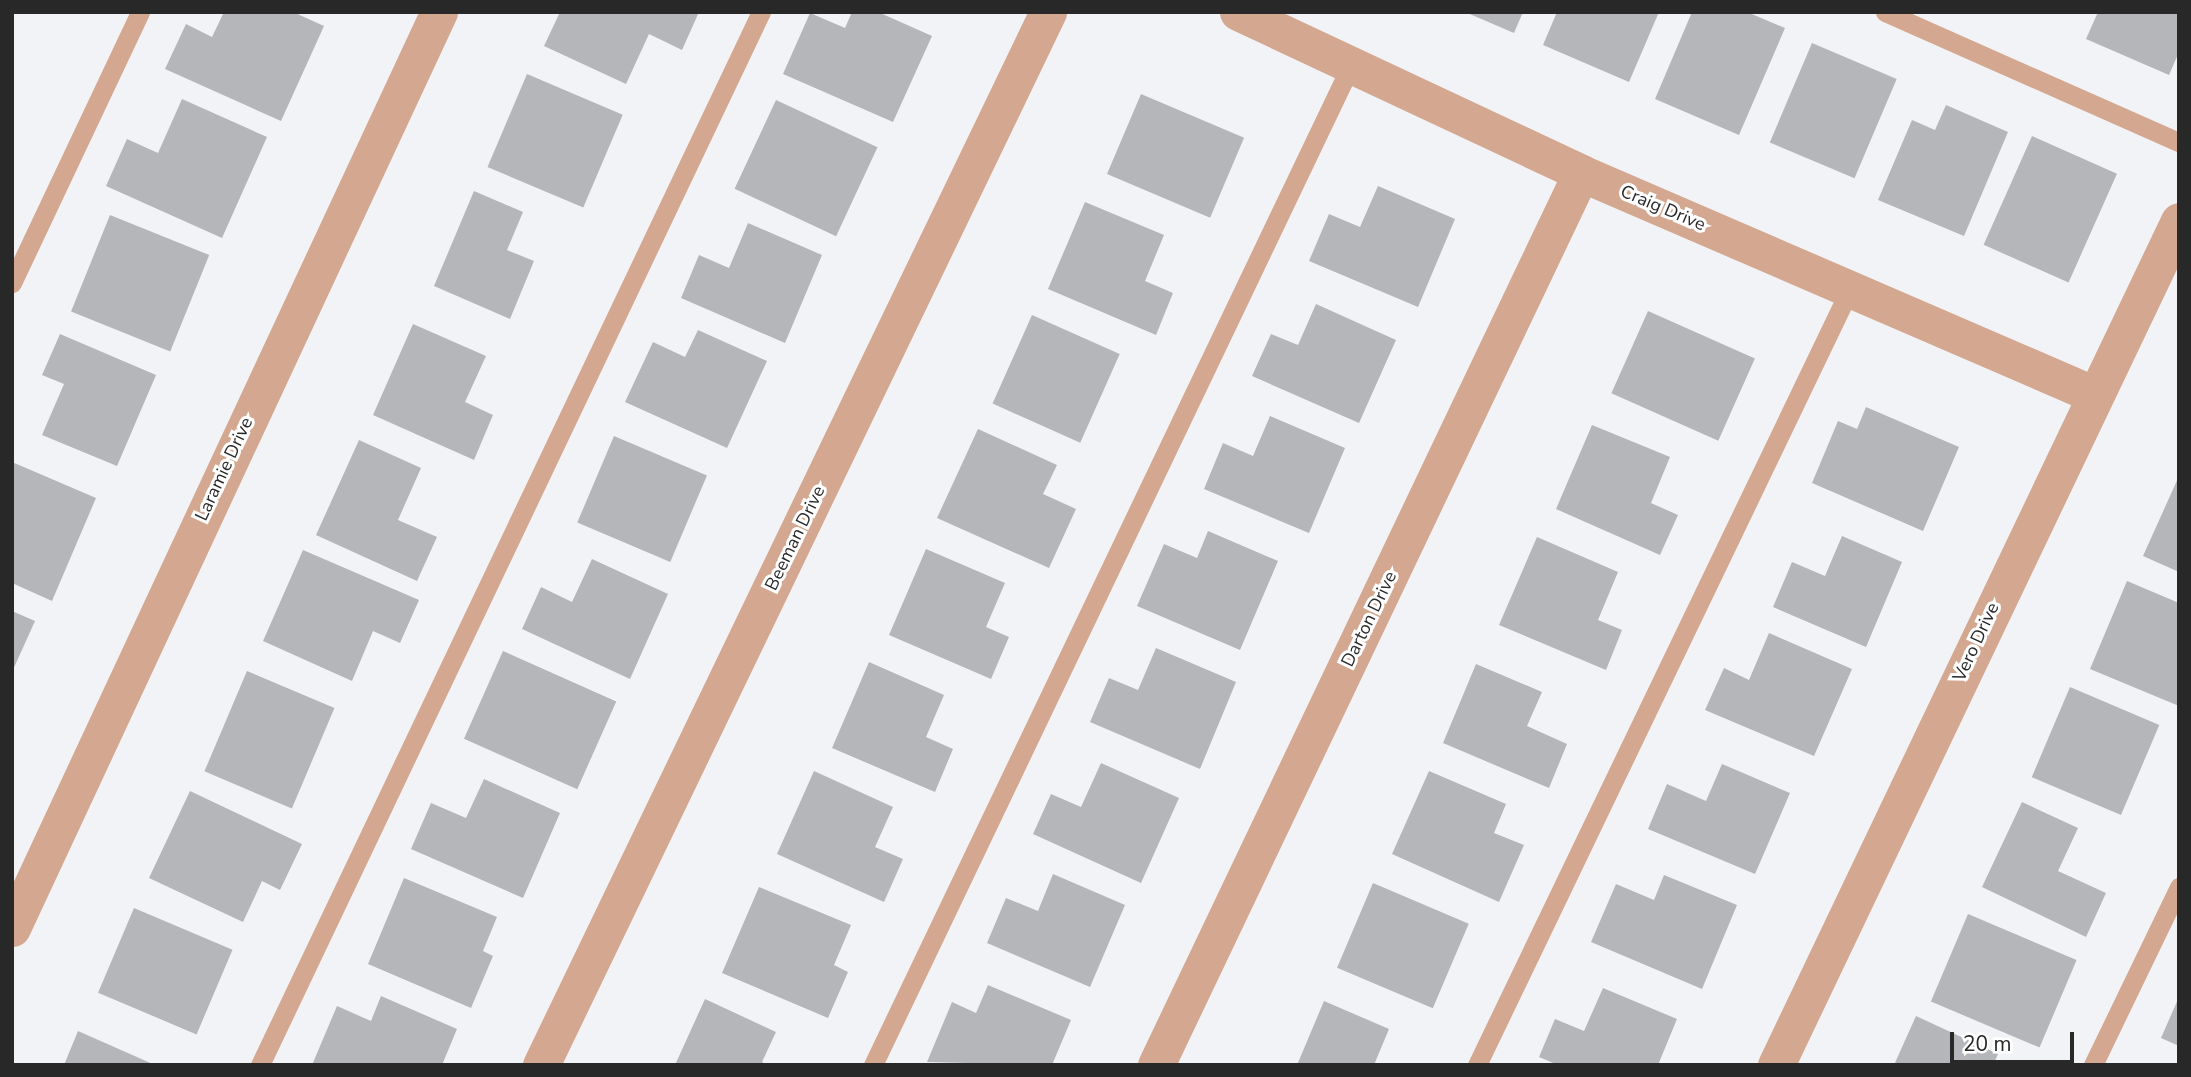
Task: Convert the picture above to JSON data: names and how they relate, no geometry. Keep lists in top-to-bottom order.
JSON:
{
  "streets": {
    "street": [
      "Craig Drive",
      "Laramie Drive",
      "Beeman Drive",
      "Darton Drive",
      "Vero Drive"
    ]
  },
  "crossings": [
    ["Craig Drive", "Darton Drive"],
    ["Craig Drive", "Vero Drive"]
  ],
  "scale_bar": "20 m"
}
